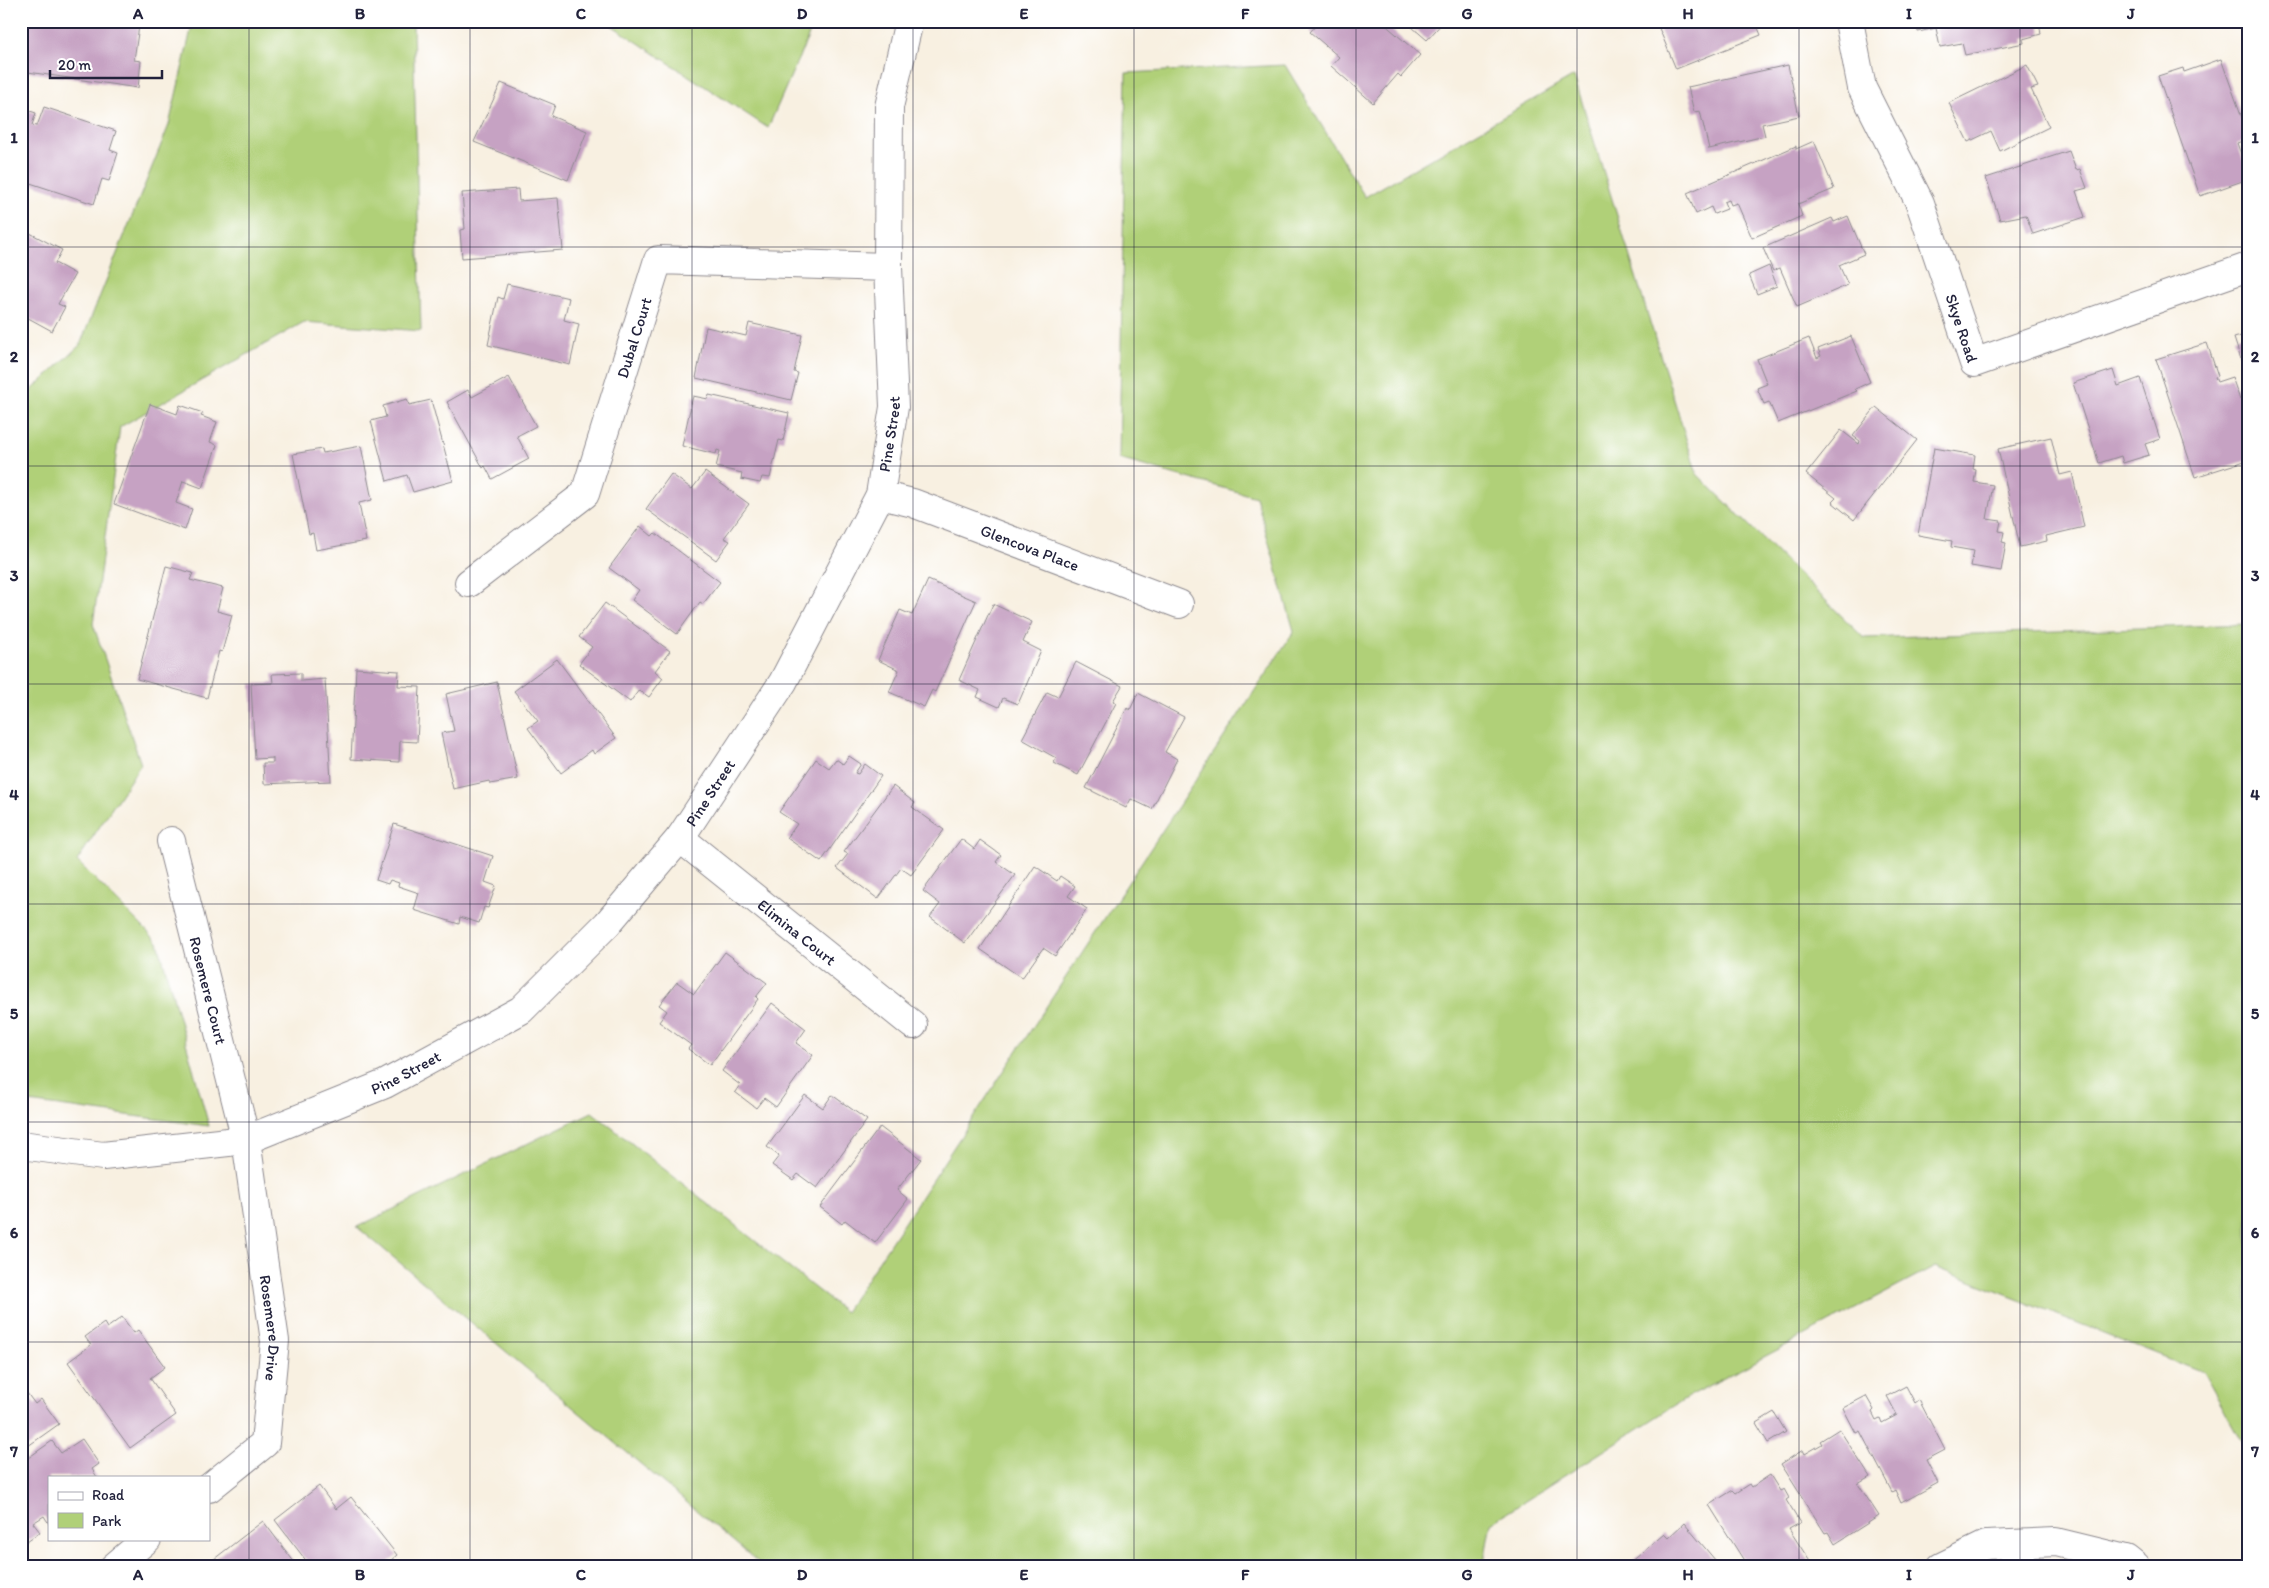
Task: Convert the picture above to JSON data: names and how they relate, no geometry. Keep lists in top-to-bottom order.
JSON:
{
  "streets": {
    "street": [
      "Skye Road",
      "Dubal Court",
      "Pine Street",
      "Glencova Place",
      "Elimina Court",
      "Rosemere Court",
      "Rosemere Drive"
    ]
  },
  "crossings": [
    ["Dubal Court", "Pine Street"],
    ["Pine Street", "Glencova Place"],
    ["Pine Street", "Elimina Court"],
    ["Pine Street", "Rosemere Court"],
    ["Pine Street", "Rosemere Drive"],
    ["Rosemere Court", "Rosemere Drive"]
  ],
  "legend": ["Road", "Park"],
  "scale_bar": "20 m",
  "grid": {
    "columns": [
      "A",
      "B",
      "C",
      "D",
      "E",
      "F",
      "G",
      "H",
      "I",
      "J"
    ],
    "rows": [
      "1",
      "2",
      "3",
      "4",
      "5",
      "6",
      "7"
    ]
  }
}
